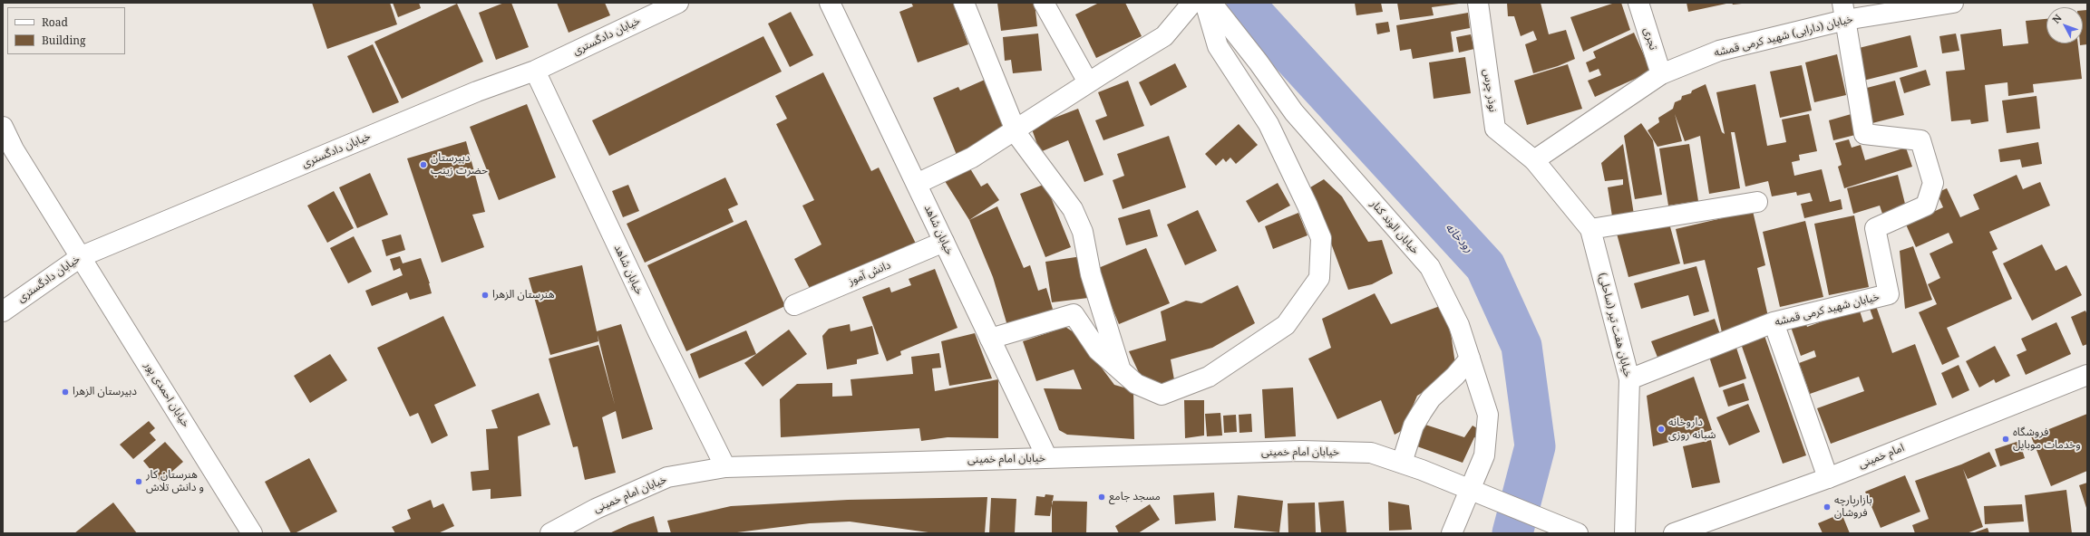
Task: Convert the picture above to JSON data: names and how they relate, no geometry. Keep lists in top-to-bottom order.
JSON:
{
  "streets": {
    "street": [
      "خیابان دادگستری",
      "خیابان (دارابی) شهید کرمی قمشه",
      "تجری",
      "نوذر چرس",
      "خیابان الوند کنار",
      "خیابان شاهد",
      "دانش آموز",
      "خیابان شهید کرمی قمشه",
      "خیابان هفت تیر (ساحلی)",
      "خیابان احمدی پور",
      "خیابان امام خمینی",
      "امام خمینی"
    ]
  },
  "crossings": [
    ["خیابان دادگستری", "خیابان شاهد"],
    ["خیابان دادگستری", "خیابان احمدی پور"],
    ["خیابان (دارابی) شهید کرمی قمشه", "تجری"],
    ["خیابان (دارابی) شهید کرمی قمشه", "نوذر چرس"],
    ["خیابان (دارابی) شهید کرمی قمشه", "خیابان شهید کرمی قمشه"],
    ["خیابان (دارابی) شهید کرمی قمشه", "خیابان هفت تیر (ساحلی)"],
    ["نوذر چرس", "خیابان هفت تیر (ساحلی)"],
    ["خیابان الوند کنار", "خیابان امام خمینی"],
    ["خیابان شاهد", "دانش آموز"],
    ["خیابان شاهد", "خیابان امام خمینی"],
    ["خیابان شهید کرمی قمشه", "خیابان هفت تیر (ساحلی)"]
  ],
  "water": ["رودخانه"],
  "places": [
    "دبیرستان حضرت زینب",
    "هنرستان الزهرا",
    "دبیرستان الزهرا",
    "داروخانه شبانه روزی",
    "فروشگاه وخدمات موبایل",
    "هنرستان کار و دانش تلاش",
    "مسجد جامع",
    "بازارپارچه فروشان"
  ],
  "legend": ["Road", "Building"],
  "north": "top left"
}
